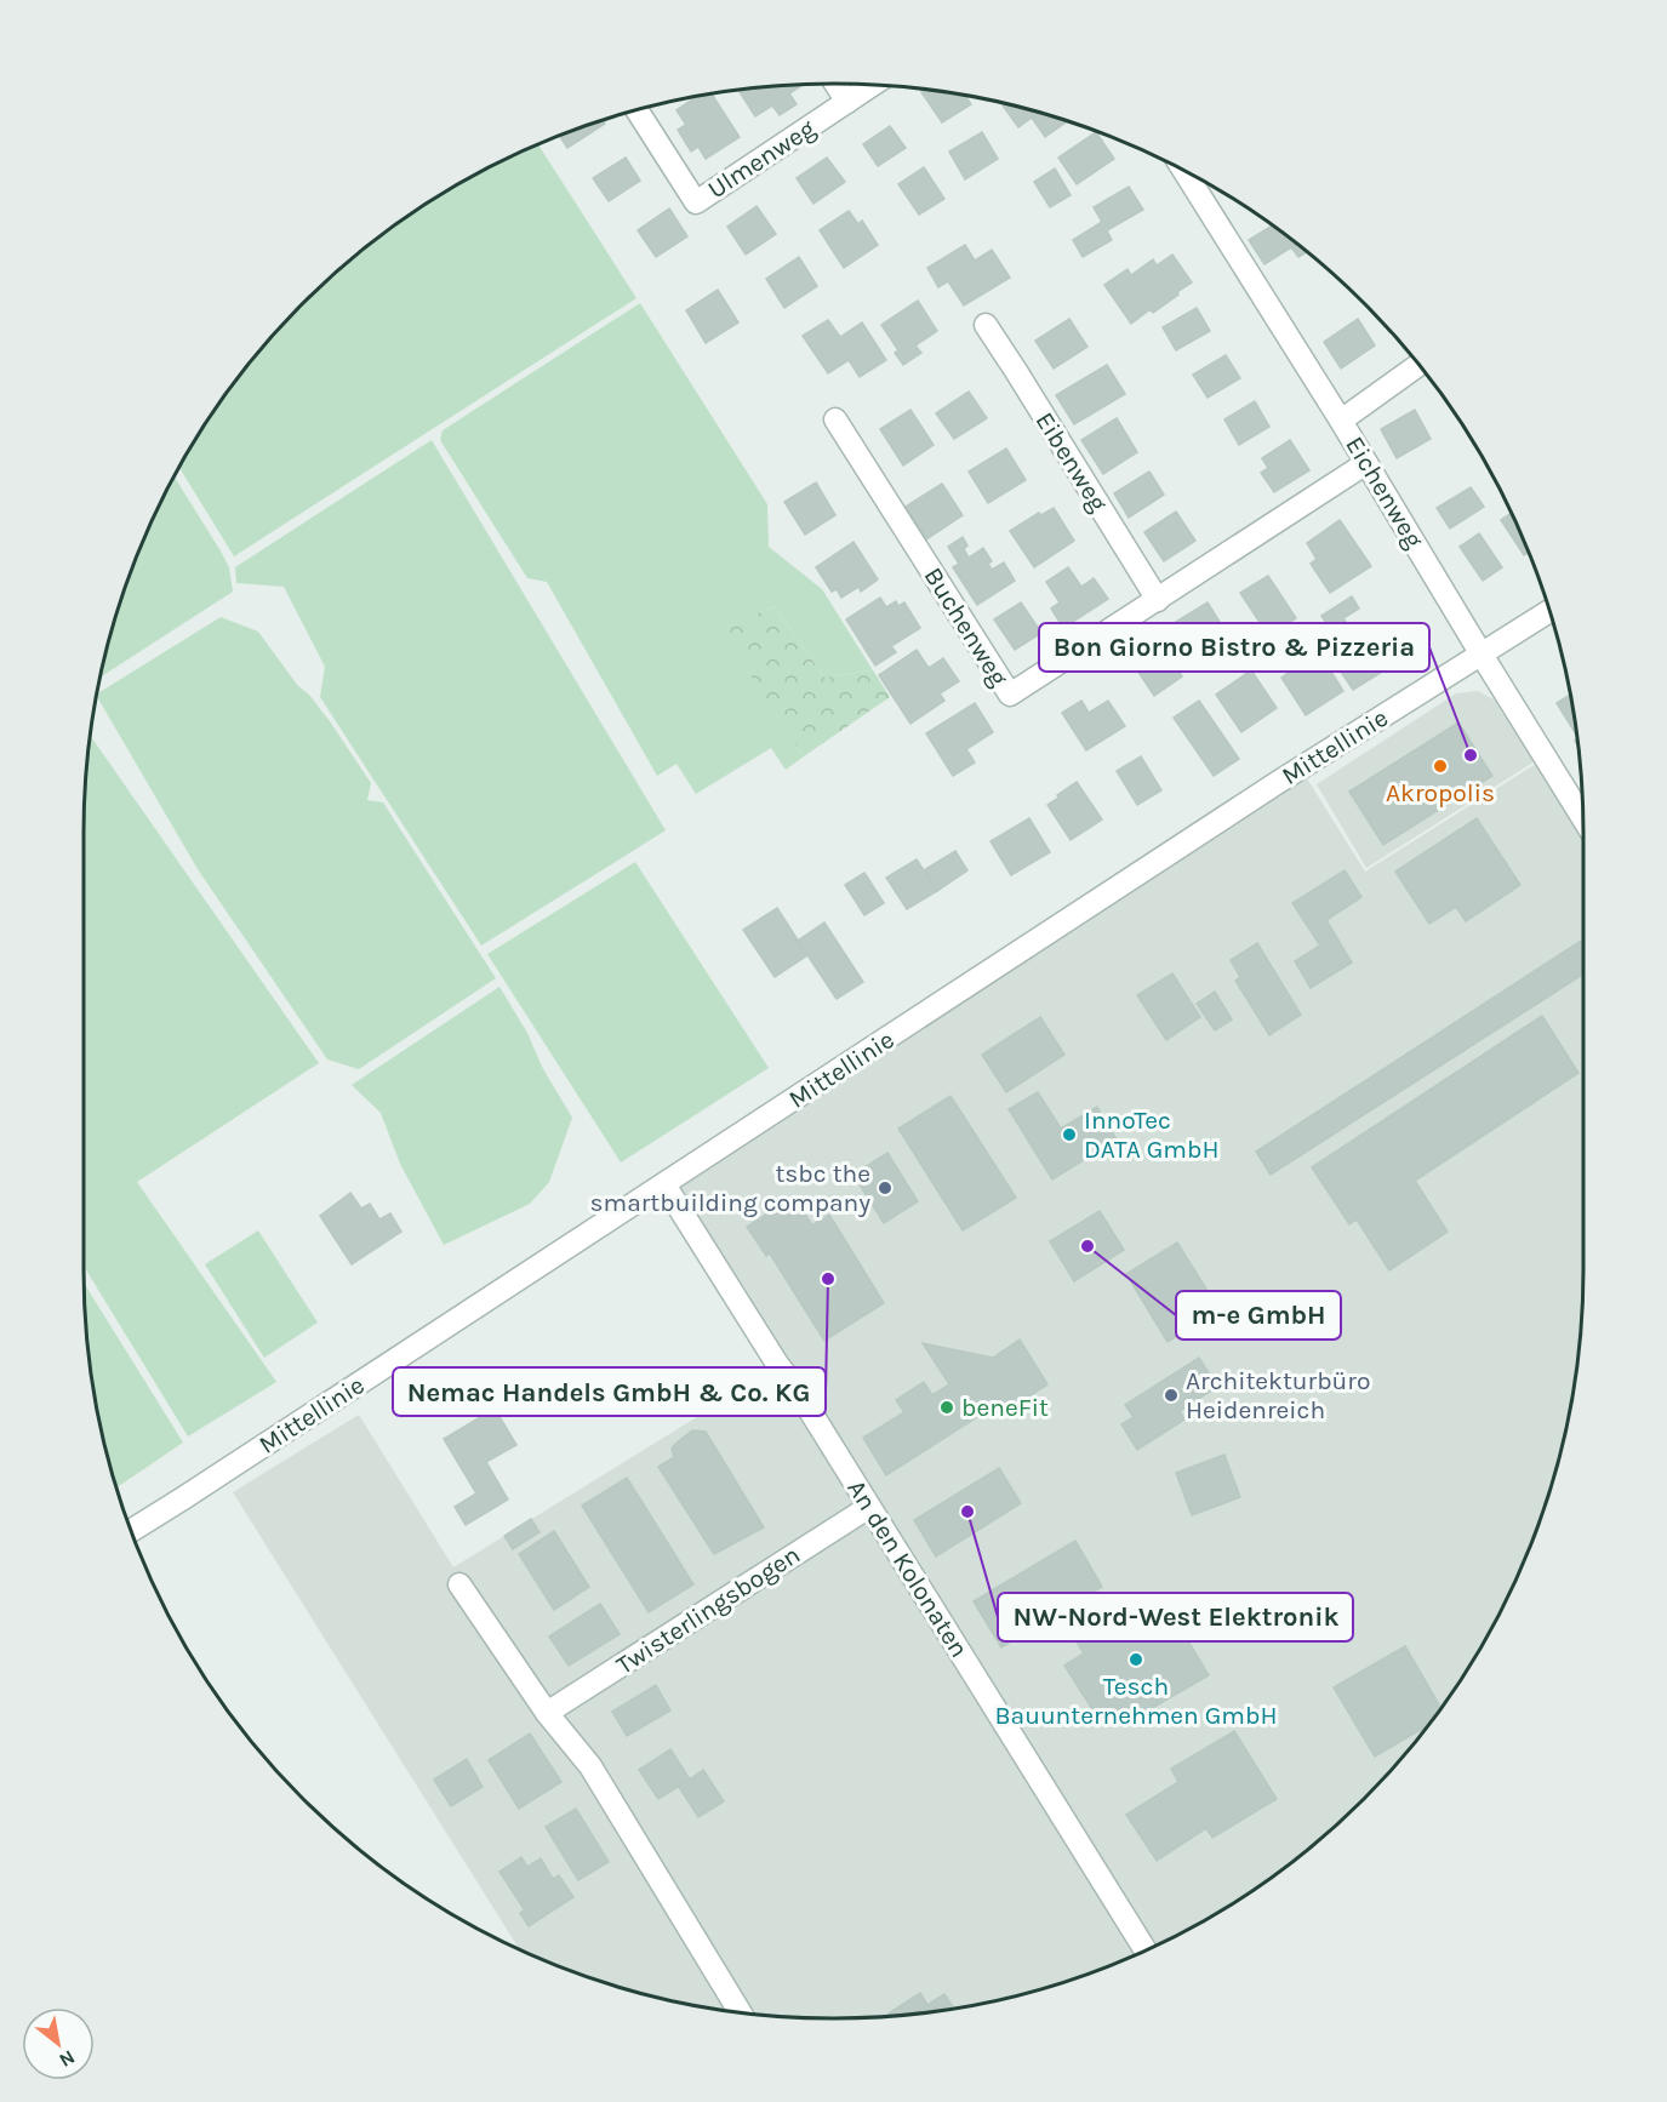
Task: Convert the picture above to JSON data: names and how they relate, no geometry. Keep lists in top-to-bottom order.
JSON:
{
  "streets": {
    "street": [
      "Ulmenweg",
      "Eibenweg",
      "Eichenweg",
      "Buchenweg",
      "Mittellinie",
      "An den Kolonaten",
      "Twisterlingsbogen"
    ]
  },
  "crossings": [
    ["Eibenweg", "Buchenweg"],
    ["Eichenweg", "Buchenweg"],
    ["Eichenweg", "Mittellinie"],
    ["Mittellinie", "An den Kolonaten"],
    ["An den Kolonaten", "Twisterlingsbogen"]
  ],
  "places": [
    "Bon Giorno Bistro & Pizzeria",
    "Akropolis",
    "InnoTec DATA GmbH",
    "tsbc the smartbuilding company",
    "m-e GmbH",
    "Nemac Handels GmbH & Co. KG",
    "Architekturbüro Heidenreich",
    "beneFit",
    "NW-Nord-West Elektronik",
    "Tesch Bauunternehmen GmbH"
  ],
  "north": "bottom right"
}
